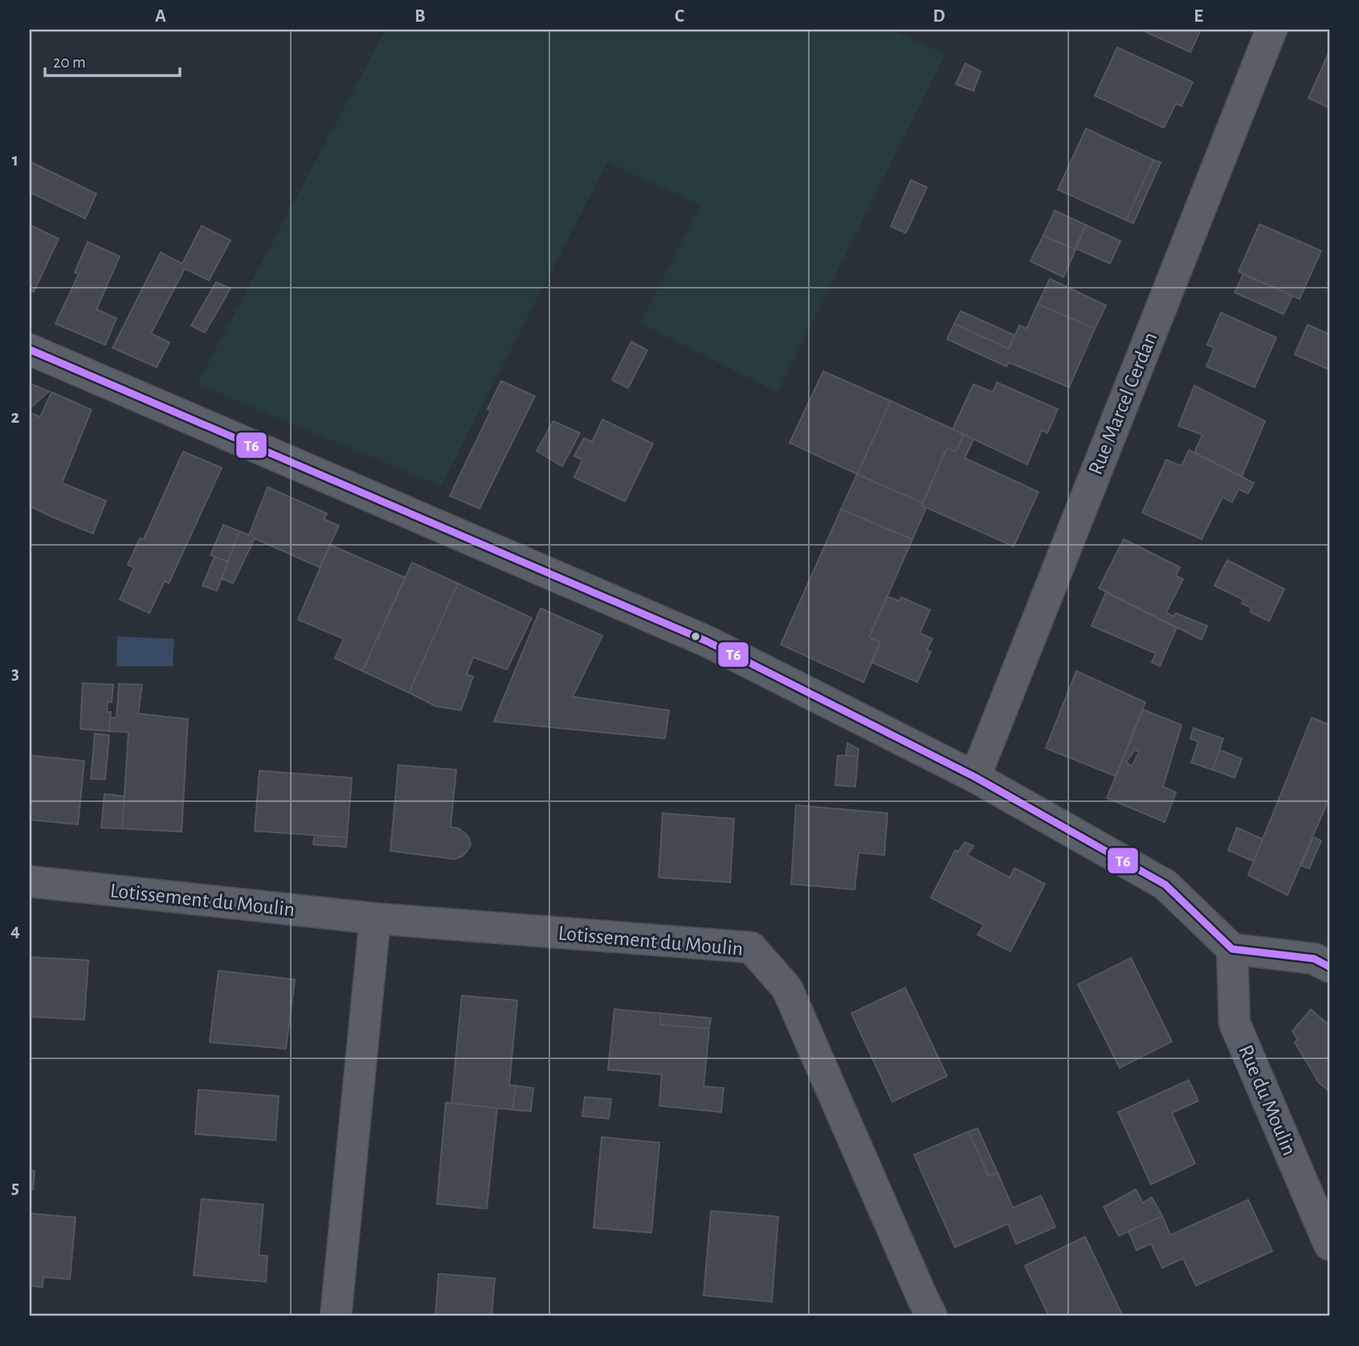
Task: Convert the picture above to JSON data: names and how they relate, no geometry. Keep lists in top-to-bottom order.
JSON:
{
  "streets": {
    "street": ["Rue Marcel Cerdan", "Lotissement du Moulin", "Rue du Moulin"]
  },
  "lines": ["transit line T6"],
  "scale_bar": "20 m",
  "grid": {
    "columns": [
      "A",
      "B",
      "C",
      "D",
      "E"
    ],
    "rows": [
      "1",
      "2",
      "3",
      "4",
      "5"
    ]
  }
}
